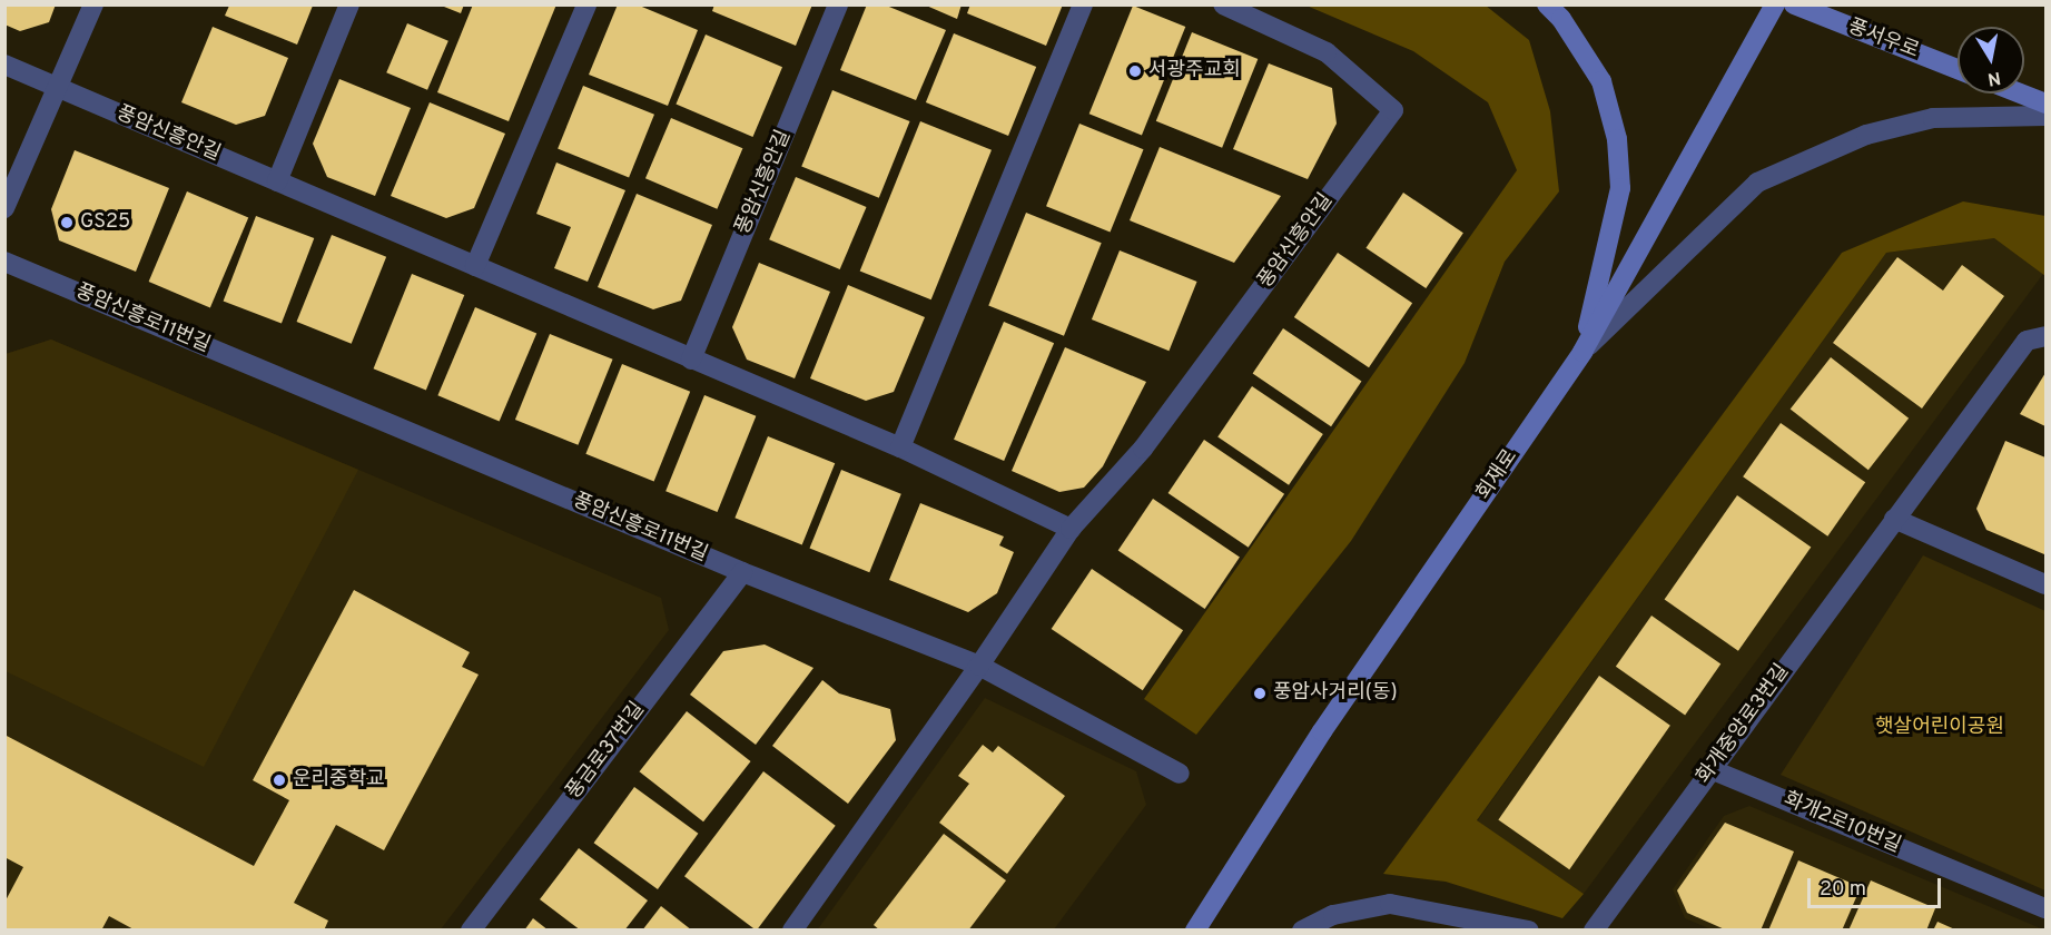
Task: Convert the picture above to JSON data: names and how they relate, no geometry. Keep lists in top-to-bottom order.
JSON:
{
  "streets": {
    "main road": ["풍서우로", "회재로"],
    "street": [
      "풍암신흥안길",
      "풍암신흥로11번길",
      "화개중앙로3번길",
      "풍금로37번길",
      "화개2로10번길"
    ]
  },
  "crossings": [
    ["풍암신흥안길", "풍암신흥로11번길"],
    ["풍암신흥로11번길", "풍금로37번길"],
    ["화개중앙로3번길", "화개2로10번길"]
  ],
  "parks": ["햇살어린이공원"],
  "places": [
    "서광주교회",
    "GS25",
    "풍암사거리(동)",
    "운리중학교"
  ],
  "scale_bar": "20 m",
  "north": "bottom"
}
